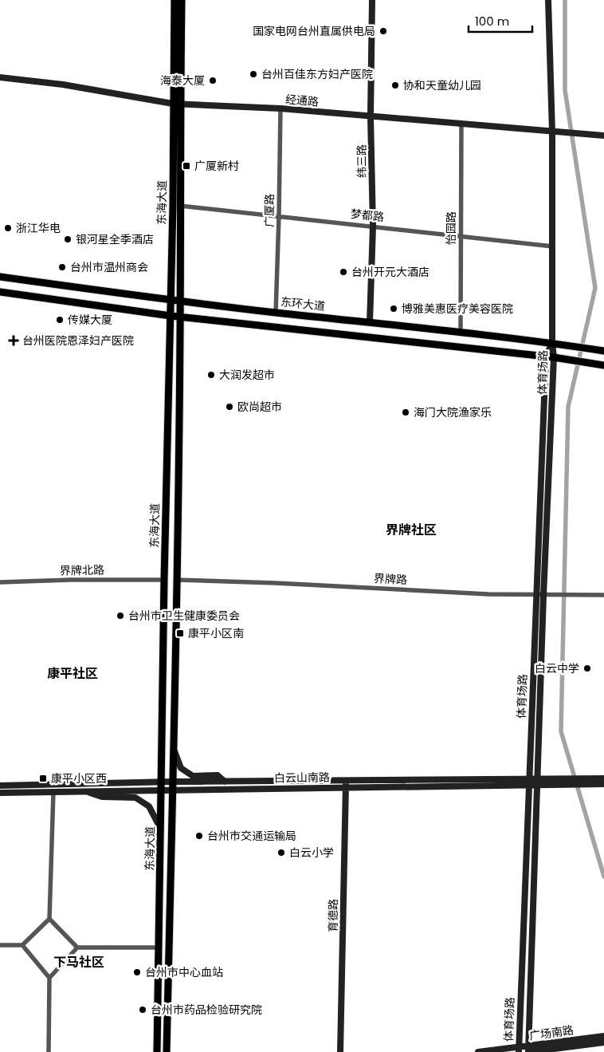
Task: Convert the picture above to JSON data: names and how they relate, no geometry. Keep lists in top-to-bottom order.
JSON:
{
  "streets": {
    "main road": [
      "经通路",
      "纬三路",
      "东海大道",
      "东环大道",
      "体育场路",
      "白云山南路",
      "育德路",
      "广场南路"
    ],
    "street": [
      "广厦路",
      "梦都路",
      "怡园路",
      "界牌北路",
      "界牌路"
    ]
  },
  "crossings": [
    ["经通路", "纬三路"],
    ["经通路", "东海大道"],
    ["经通路", "广厦路"],
    ["经通路", "怡园路"],
    ["经通路", "体育场路"],
    ["纬三路", "梦都路"],
    ["纬三路", "东环大道"],
    ["东海大道", "梦都路"],
    ["东海大道", "东环大道"],
    ["东海大道", "界牌北路"],
    ["东海大道", "界牌路"],
    ["东海大道", "白云山南路"],
    ["广厦路", "梦都路"],
    ["广厦路", "东环大道"],
    ["梦都路", "怡园路"],
    ["梦都路", "体育场路"],
    ["怡园路", "东环大道"],
    ["东环大道", "体育场路"],
    ["体育场路", "界牌路"],
    ["体育场路", "白云山南路"],
    ["体育场路", "广场南路"],
    ["白云山南路", "育德路"]
  ],
  "districts": ["界牌社区", "康平社区", "下马社区"],
  "places": {
    "other": [
      "国家电网台州直属供电局",
      "台州百佳东方妇产医院",
      "海泰大厦",
      "协和天童幼儿园",
      "浙江华电",
      "银河星全季酒店",
      "台州市温州商会",
      "台州开元大酒店",
      "博雅美惠医疗美容医院",
      "传媒大厦",
      "大润发超市",
      "欧尚超市",
      "海门大院渔家乐",
      "台州市卫生健康委员会",
      "白云中学",
      "台州市交通运输局",
      "白云小学",
      "台州市中心血站",
      "台州市药品检验研究院"
    ],
    "transit": ["广厦新村", "康平小区南", "康平小区西"],
    "health": ["台州医院恩泽妇产医院"]
  },
  "scale_bar": "100 m"
}
